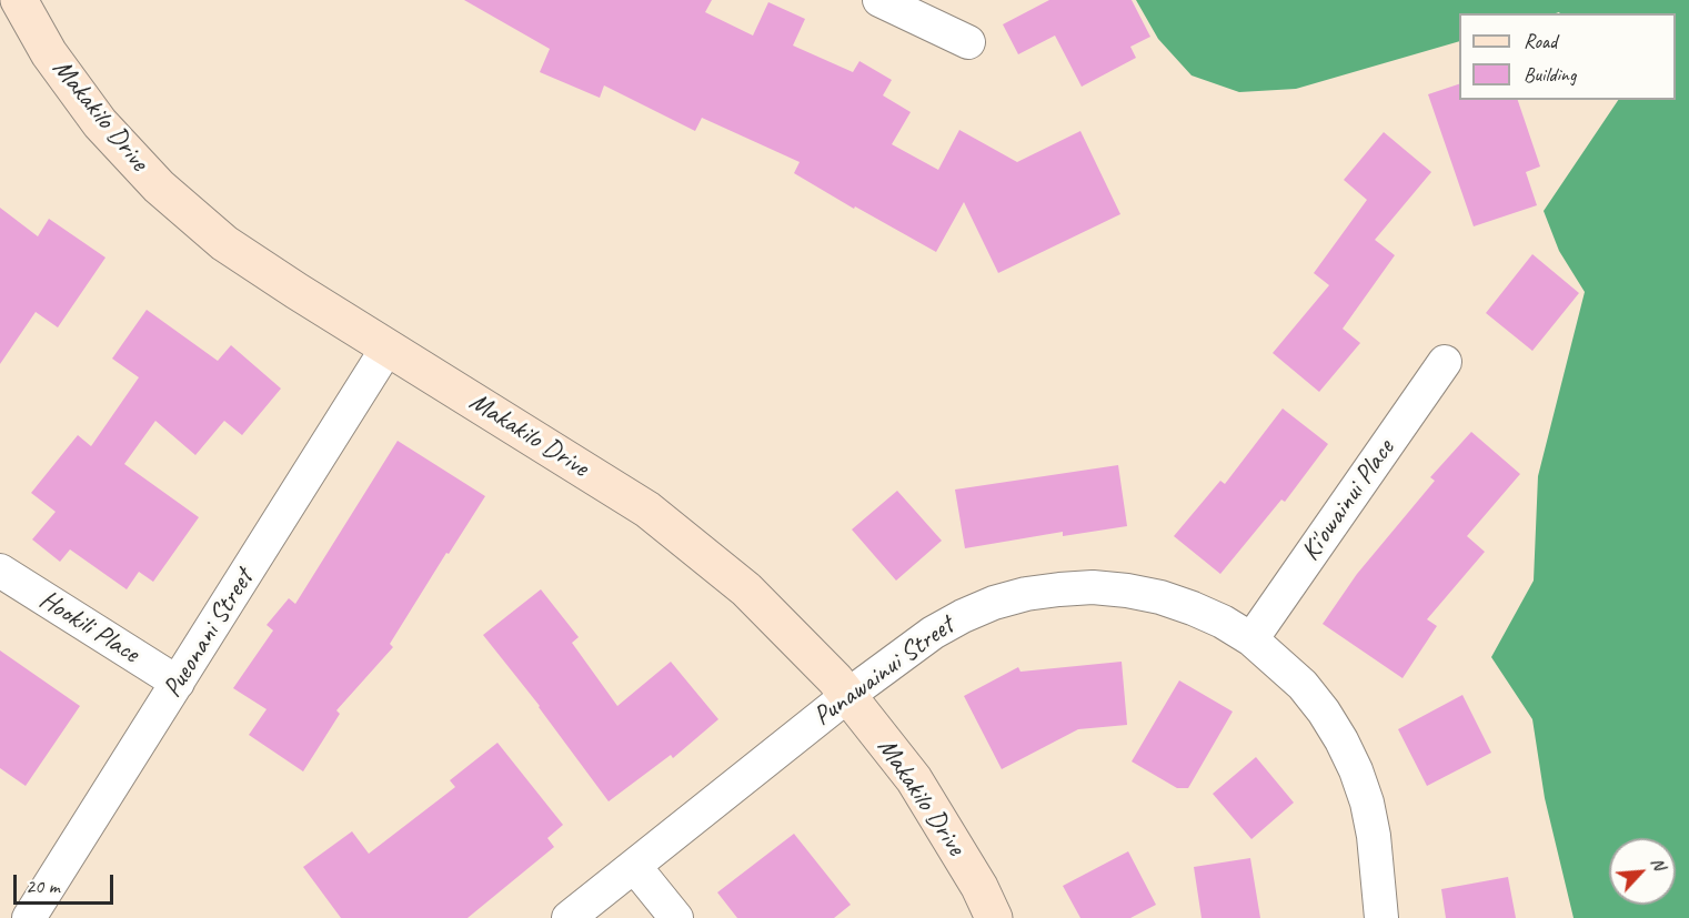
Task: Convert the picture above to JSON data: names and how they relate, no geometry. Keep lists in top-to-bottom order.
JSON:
{
  "streets": {
    "street": [
      "Makakilo Drive",
      "Ki'owainui Place",
      "Hookili Place",
      "Pueonani Street",
      "Punawainui Street"
    ]
  },
  "crossings": [
    ["Makakilo Drive", "Pueonani Street"],
    ["Makakilo Drive", "Punawainui Street"],
    ["Ki'owainui Place", "Punawainui Street"],
    ["Hookili Place", "Pueonani Street"]
  ],
  "legend": ["Road", "Building"],
  "scale_bar": "20 m",
  "north": "top right"
}
